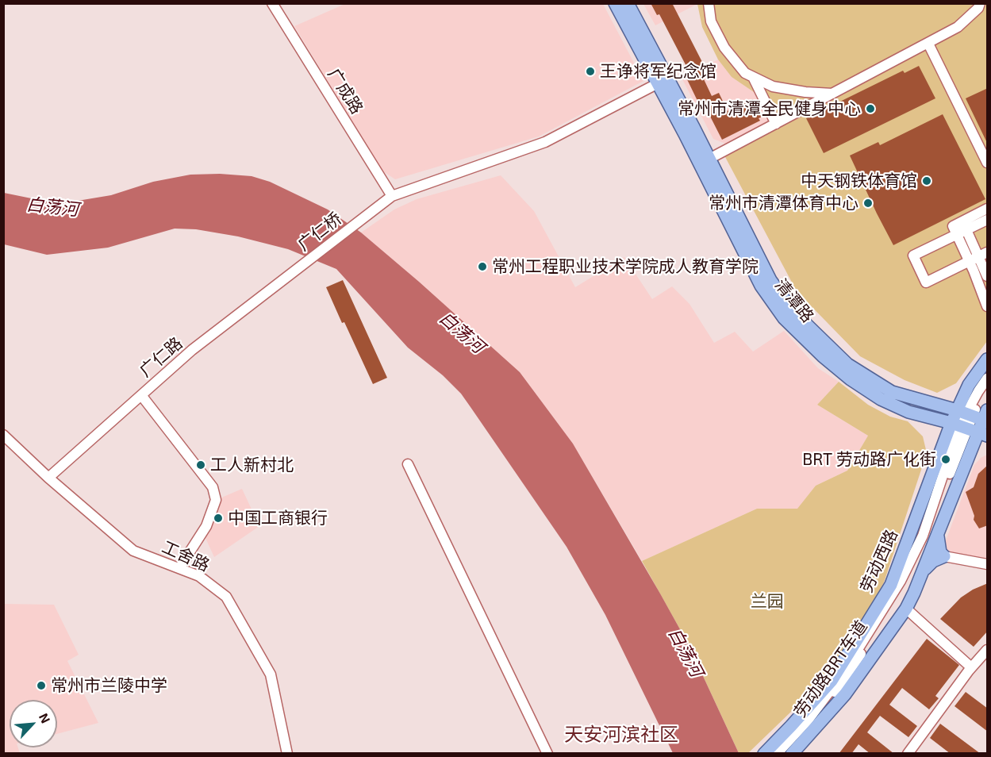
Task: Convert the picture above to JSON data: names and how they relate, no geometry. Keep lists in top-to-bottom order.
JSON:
{
  "streets": {
    "main road": ["清潭路", "劳动西路"],
    "street": [
      "广成路",
      "广仁桥",
      "广仁路",
      "工舍路",
      "劳动路BRT车道"
    ]
  },
  "crossings": [
    ["广成路", "广仁桥"],
    ["广仁桥", "清潭路"],
    ["广仁桥", "广仁路"],
    ["清潭路", "劳动西路"],
    ["广仁路", "工舍路"],
    ["劳动西路", "劳动路BRT车道"]
  ],
  "districts": ["天安河滨社区"],
  "water": ["白荡河"],
  "parks": ["兰园"],
  "places": [
    "王诤将军纪念馆",
    "常州市清潭全民健身中心",
    "中天钢铁体育馆",
    "常州市清潭体育中心",
    "常州工程职业技术学院成人教育学院",
    "BRT 劳动路广化街",
    "工人新村北",
    "中国工商银行",
    "常州市兰陵中学"
  ],
  "north": "top right"
}
